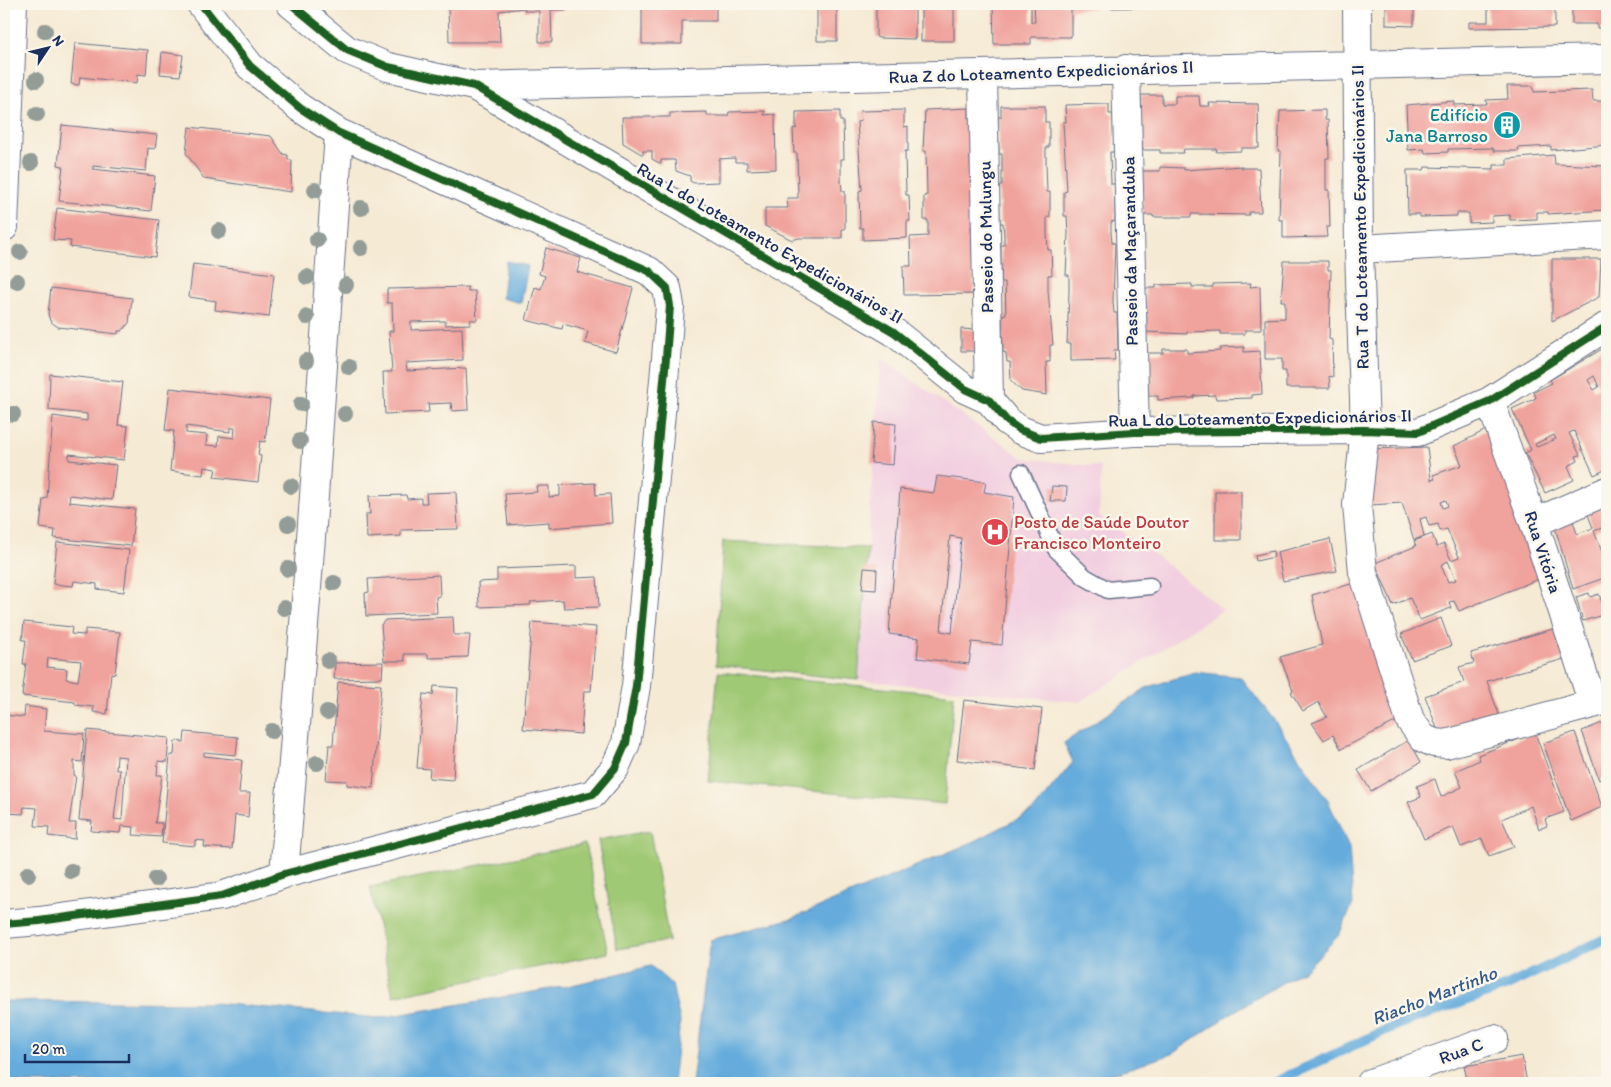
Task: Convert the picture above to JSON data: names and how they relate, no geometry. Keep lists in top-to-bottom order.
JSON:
{
  "streets": {
    "street": [
      "Rua Z do Loteamento Expedicionários II",
      "Rua T do Loteamento Expedicionários II",
      "Passeio do Mulungu",
      "Rua L do Loteamento Expedicionários II",
      "Passeio da Maçaranduba",
      "Rua Vitória",
      "Rua C"
    ]
  },
  "crossings": [
    ["Rua Z do Loteamento Expedicionários II", "Rua T do Loteamento Expedicionários II"],
    ["Rua Z do Loteamento Expedicionários II", "Passeio do Mulungu"],
    ["Rua Z do Loteamento Expedicionários II", "Rua L do Loteamento Expedicionários II"],
    ["Rua Z do Loteamento Expedicionários II", "Passeio da Maçaranduba"],
    ["Rua T do Loteamento Expedicionários II", "Rua L do Loteamento Expedicionários II"],
    ["Rua T do Loteamento Expedicionários II", "Rua Vitória"],
    ["Passeio do Mulungu", "Rua L do Loteamento Expedicionários II"],
    ["Rua L do Loteamento Expedicionários II", "Passeio da Maçaranduba"],
    ["Rua L do Loteamento Expedicionários II", "Rua Vitória"]
  ],
  "water": ["Riacho Martinho"],
  "places": {
    "building": ["Edifício Jana Barroso"],
    "hospital": ["Posto de Saúde Doutor Francisco Monteiro"]
  },
  "scale_bar": "20 m",
  "north": "top right"
}
